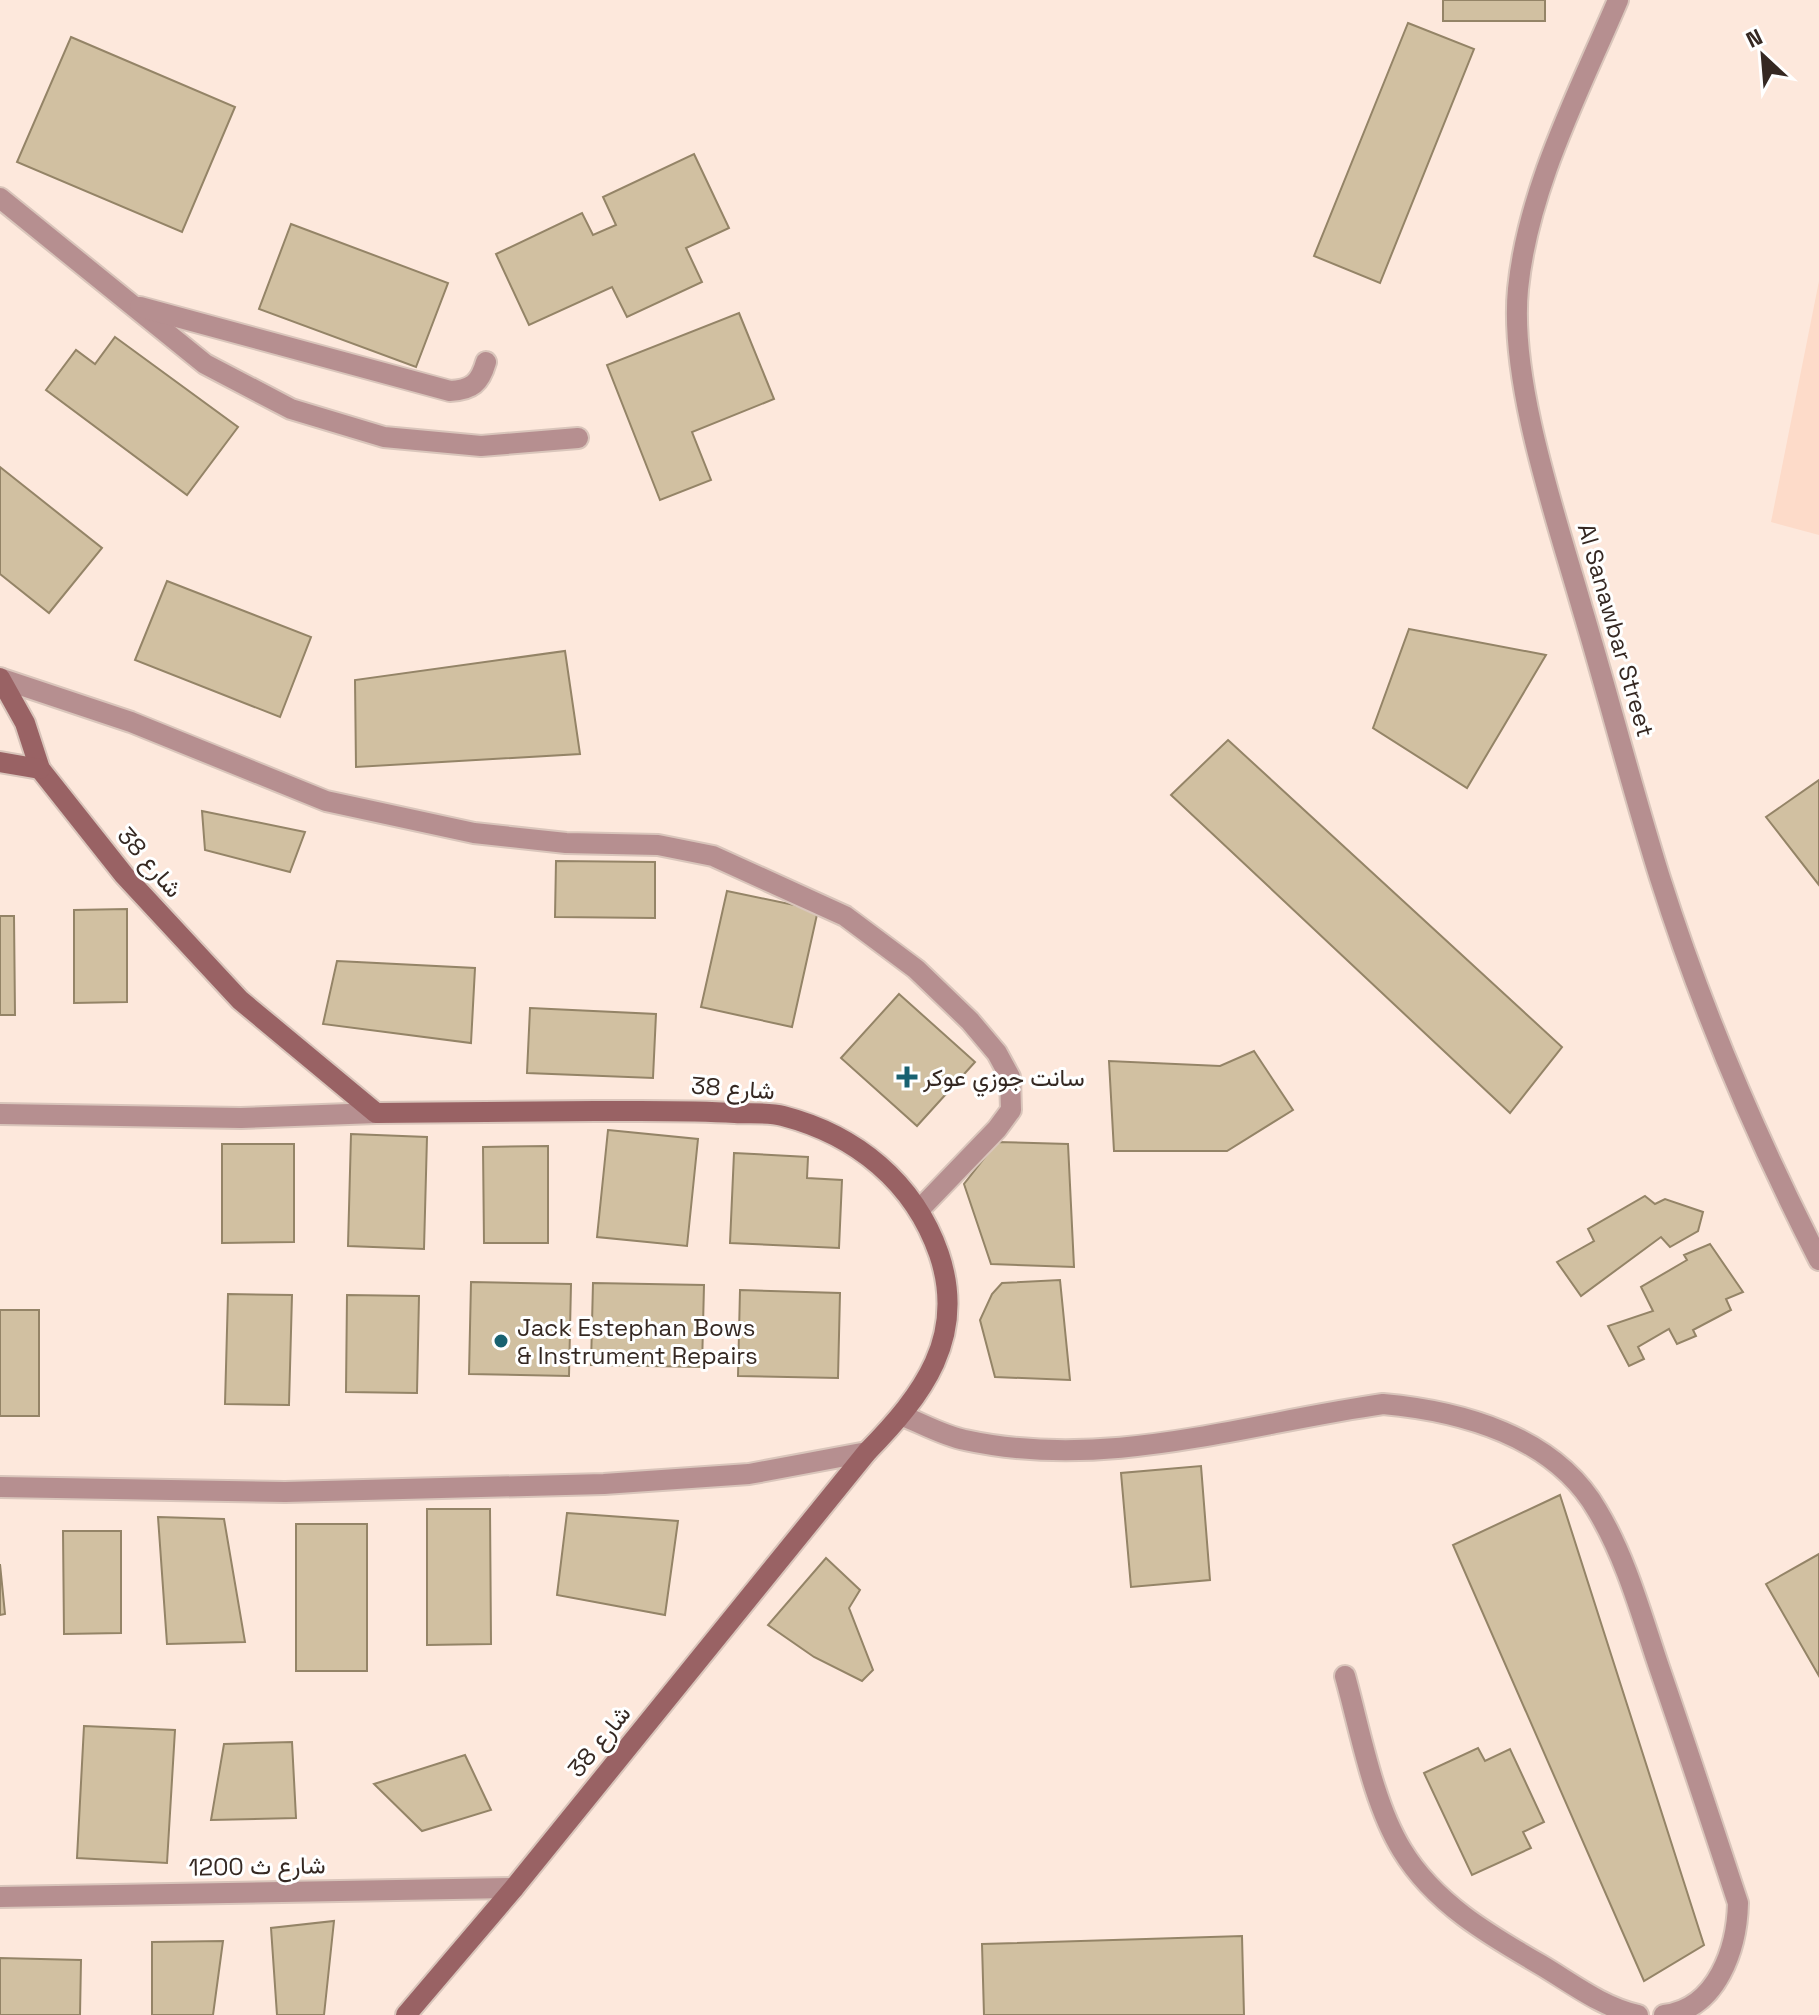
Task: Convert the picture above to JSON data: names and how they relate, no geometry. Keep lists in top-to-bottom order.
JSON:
{
  "streets": {
    "street": ["Al Sanawbar Street", "شارع 38", "شارع ث 1200"]
  },
  "crossings": [
    ["شارع 38", "شارع ث 1200"]
  ],
  "places": {
    "health": ["سانت جوزي عوكر"],
    "other": ["Jack Estephan Bows & Instrument Repairs"]
  },
  "north": "top left"
}
